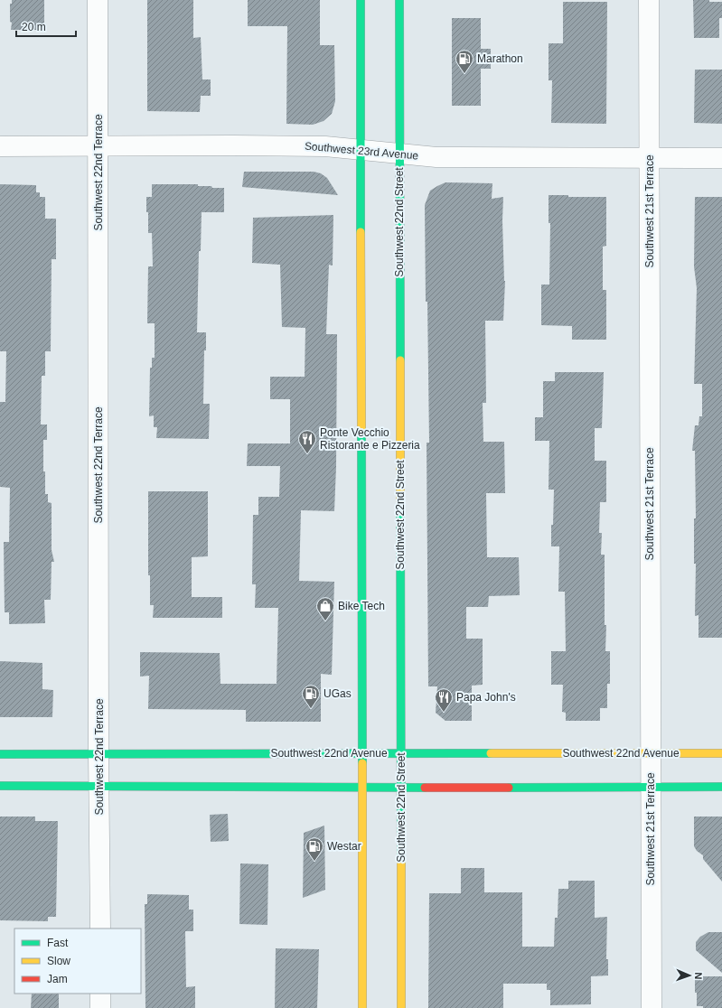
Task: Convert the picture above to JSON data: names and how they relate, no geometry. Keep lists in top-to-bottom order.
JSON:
{
  "streets": {
    "main road": ["Southwest 22nd Street", "Southwest 22nd Avenue"],
    "street": ["Southwest 23rd Avenue", "Southwest 22nd Terrace", "Southwest 21st Terrace"]
  },
  "crossings": [
    ["Southwest 23rd Avenue", "Southwest 22nd Terrace"],
    ["Southwest 23rd Avenue", "Southwest 21st Terrace"],
    ["Southwest 23rd Avenue", "Southwest 22nd Street"],
    ["Southwest 22nd Terrace", "Southwest 22nd Avenue"],
    ["Southwest 21st Terrace", "Southwest 22nd Avenue"],
    ["Southwest 22nd Street", "Southwest 22nd Avenue"]
  ],
  "places": {
    "fuel station": ["Marathon", "UGas", "Westar"],
    "restaurant": ["Ponte Vecchio Ristorante e Pizzeria", "Papa John's"],
    "shop": ["Bike Tech"]
  },
  "legend": ["Fast", "Slow", "Jam"],
  "scale_bar": "20 m",
  "north": "right"
}
